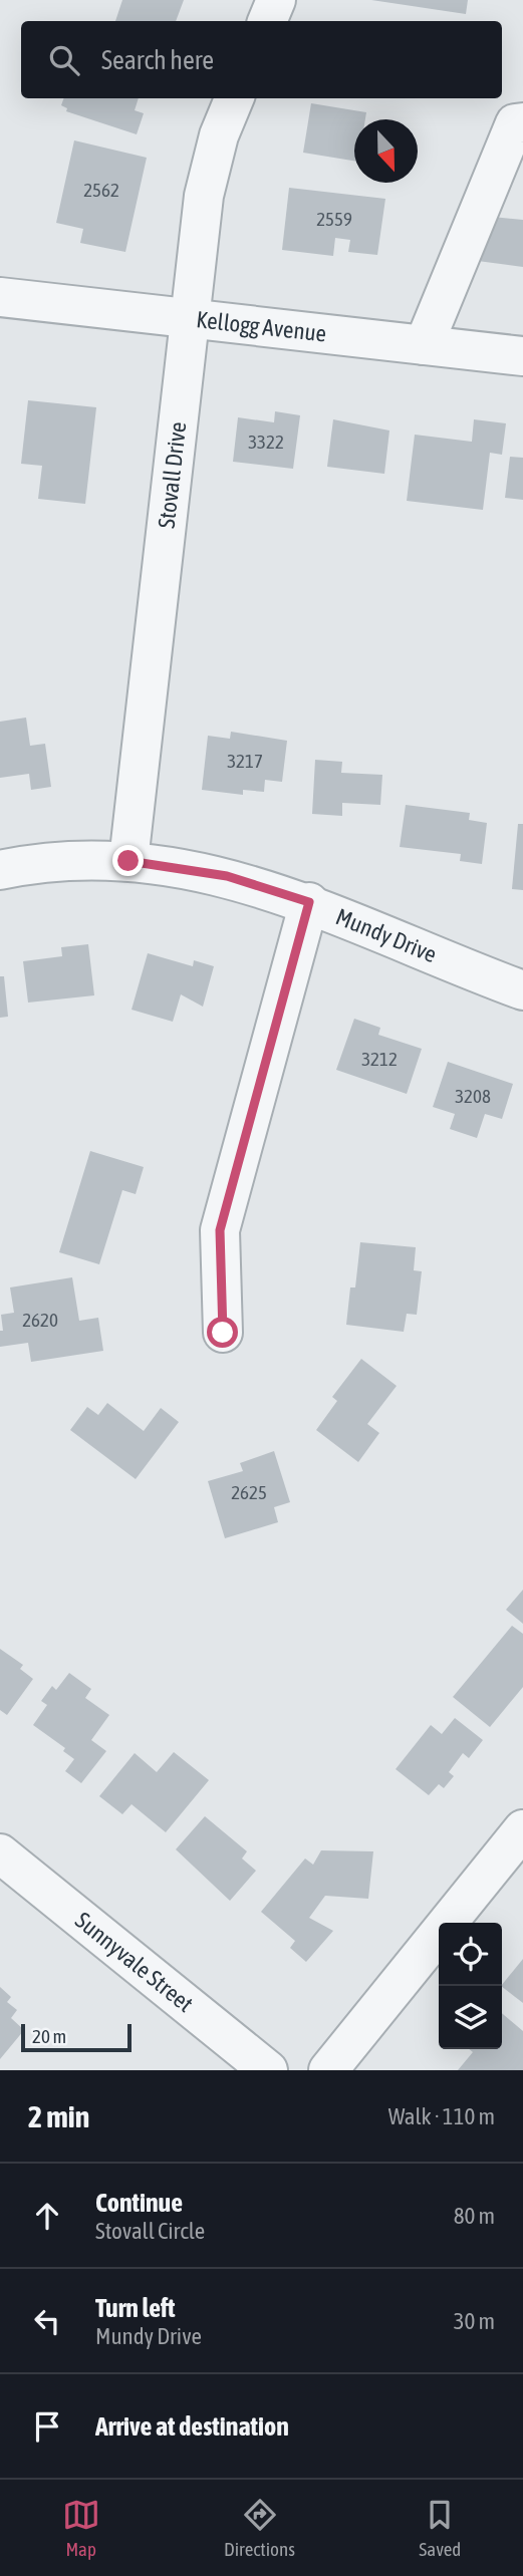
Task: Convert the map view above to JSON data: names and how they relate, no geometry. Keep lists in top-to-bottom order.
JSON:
{
  "streets": {
    "street": [
      "Kellogg Avenue",
      "Stovall Drive",
      "Mundy Drive",
      "Sunnyvale Street"
    ]
  },
  "crossings": [
    ["Kellogg Avenue", "Stovall Drive"],
    ["Stovall Drive", "Mundy Drive"]
  ],
  "house_numbers": [
    "2562",
    "2559",
    "3322",
    "3217",
    "3212",
    "3208",
    "2620",
    "2625"
  ],
  "scale_bar": "20 m",
  "north": "bottom",
  "page": {
    "search": "Search here",
    "scale": "20 m",
    "heading": ["2 min", "Walk · 110 m"],
    "list": [
      ["Continue", "Stovall Circle", "80 m"],
      ["Turn left", "Mundy Drive", "30 m"],
      "Arrive at destination"
    ],
    "nav": ["Map", "Directions", "Saved"]
  }
}
